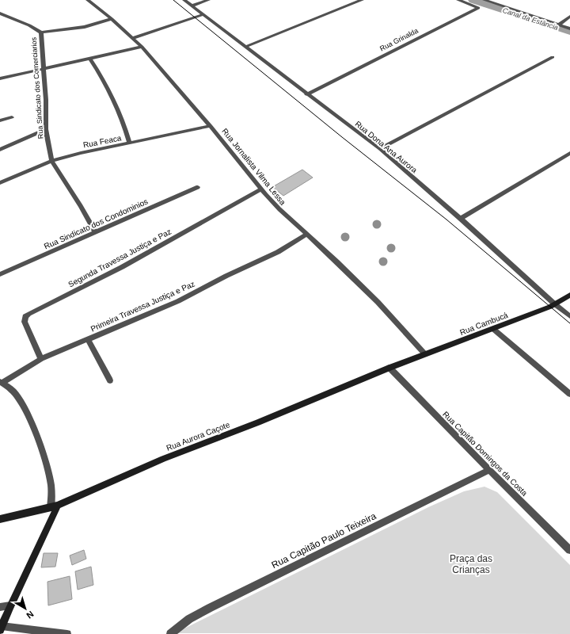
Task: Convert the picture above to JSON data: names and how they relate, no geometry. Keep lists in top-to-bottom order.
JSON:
{
  "streets": {
    "main road": ["Rua Cambucá", "Rua Aurora Caçote"],
    "street": [
      "Rua Grinalda",
      "Rua Sindicato dos Comerciarios",
      "Rua Feaca",
      "Rua Dona Ana Aurora",
      "Rua Jornalista Vilma Lessa",
      "Rua Sindicato dos Condominios",
      "Segunda Travessa Justiça e Paz",
      "Primeira Travessa Justiça e Paz",
      "Rua Capitão Domingos da Costa",
      "Rua Capitão Paulo Teixeira"
    ]
  },
  "crossings": [
    ["Rua Grinalda", "Rua Dona Ana Aurora"],
    ["Rua Sindicato dos Comerciarios", "Rua Feaca"],
    ["Rua Sindicato dos Comerciarios", "Rua Sindicato dos Condominios"],
    ["Rua Feaca", "Rua Jornalista Vilma Lessa"],
    ["Rua Dona Ana Aurora", "Rua Cambucá"],
    ["Rua Jornalista Vilma Lessa", "Segunda Travessa Justiça e Paz"],
    ["Rua Jornalista Vilma Lessa", "Primeira Travessa Justiça e Paz"],
    ["Rua Jornalista Vilma Lessa", "Rua Cambucá"],
    ["Segunda Travessa Justiça e Paz", "Primeira Travessa Justiça e Paz"],
    ["Rua Cambucá", "Rua Aurora Caçote"],
    ["Rua Aurora Caçote", "Rua Capitão Domingos da Costa"],
    ["Rua Capitão Domingos da Costa", "Rua Capitão Paulo Teixeira"]
  ],
  "water": ["Canal da Estância"],
  "parks": ["Praça das Crianças"],
  "north": "bottom right"
}
